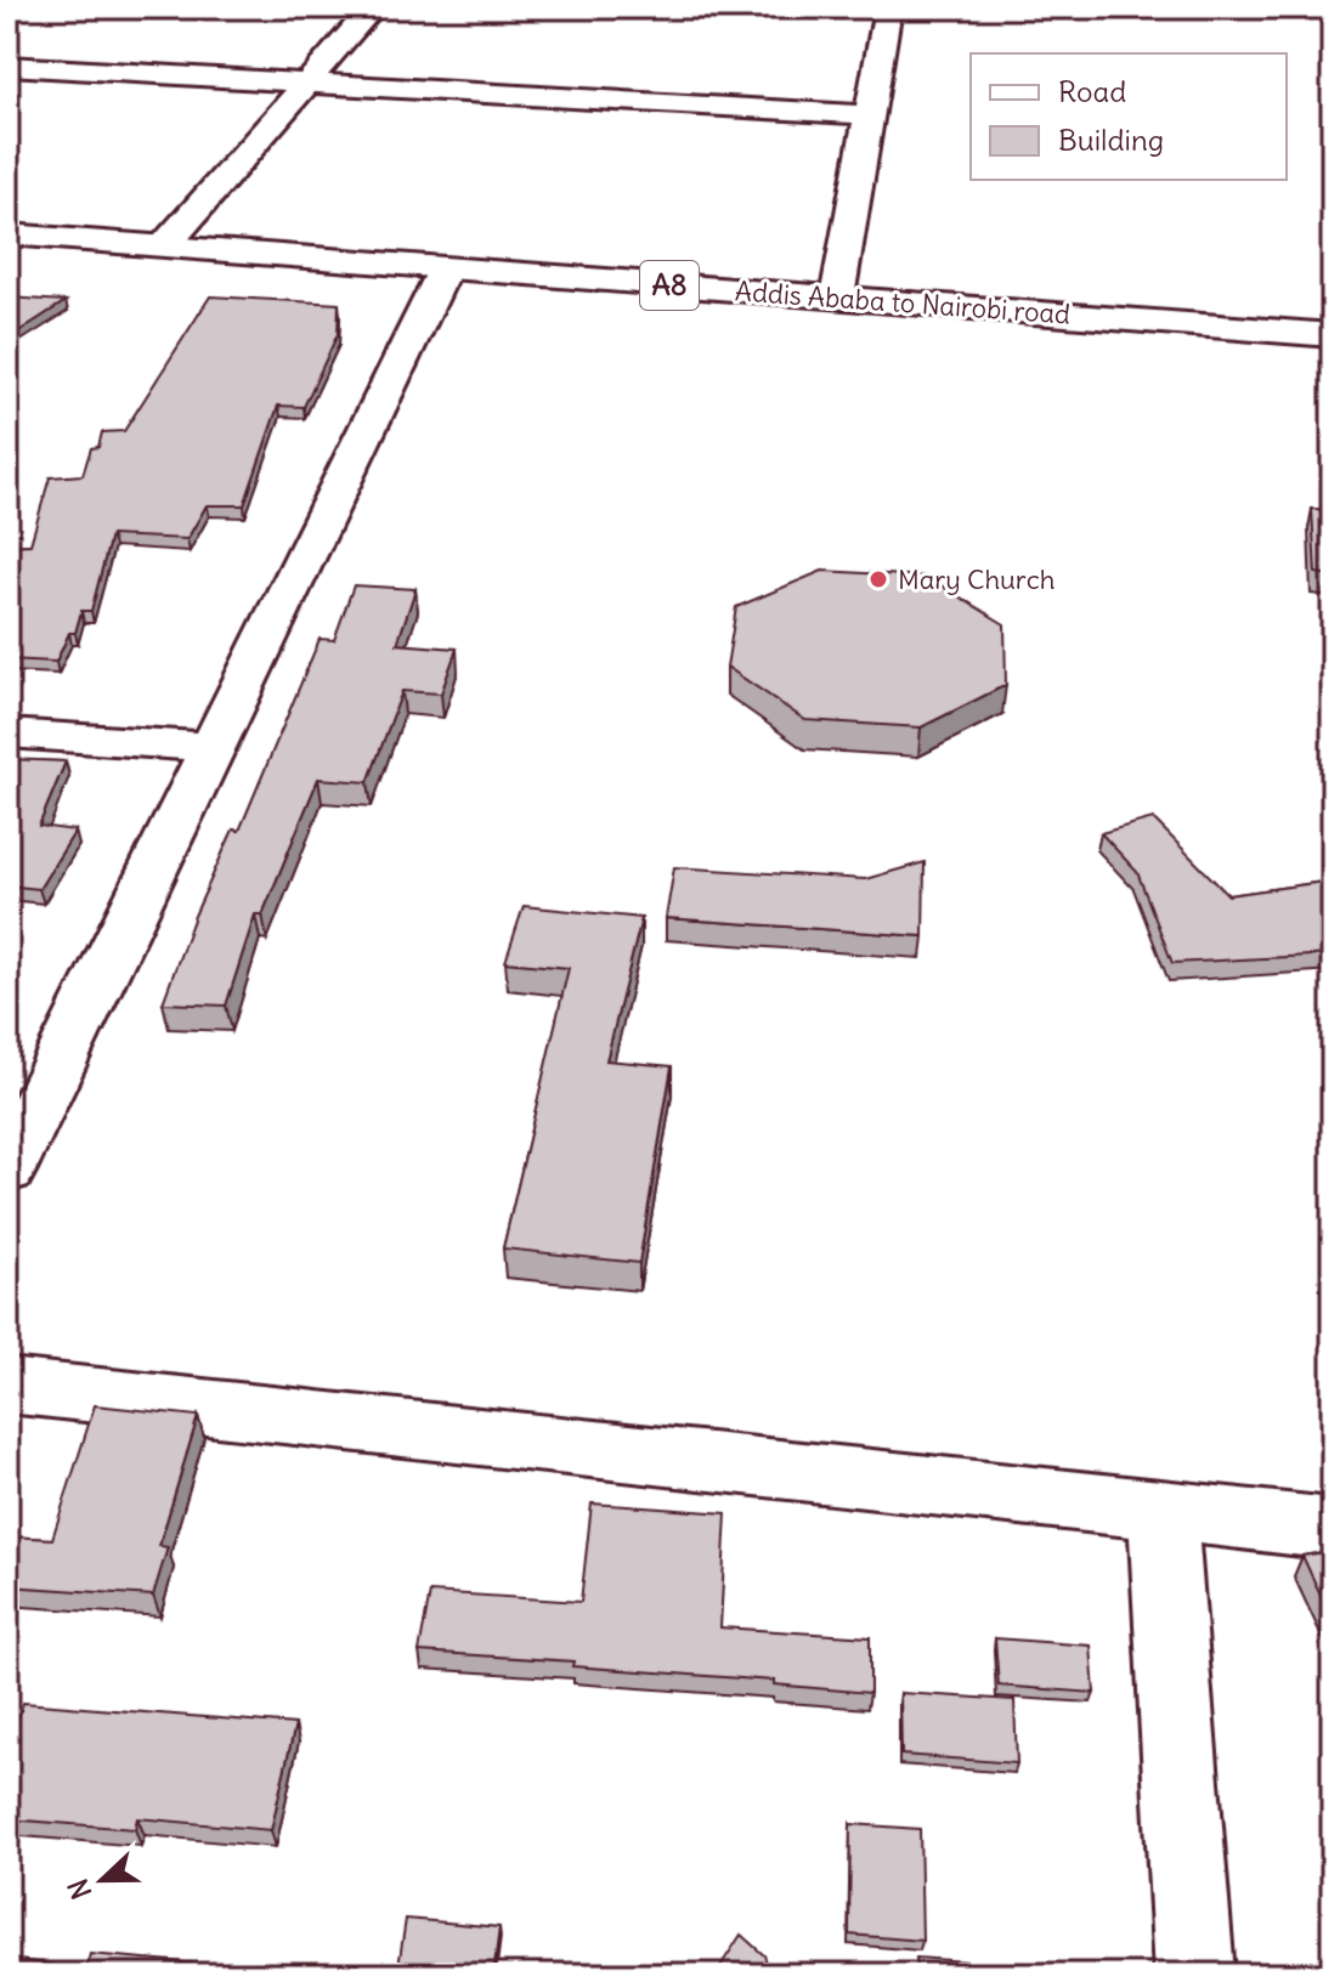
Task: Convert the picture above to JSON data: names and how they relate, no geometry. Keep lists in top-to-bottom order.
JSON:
{
  "streets": {
    "main road": ["A8", "Addis Ababa to Nairobi road"]
  },
  "places": ["Mary Church"],
  "legend": ["Road", "Building"],
  "north": "left"
}
